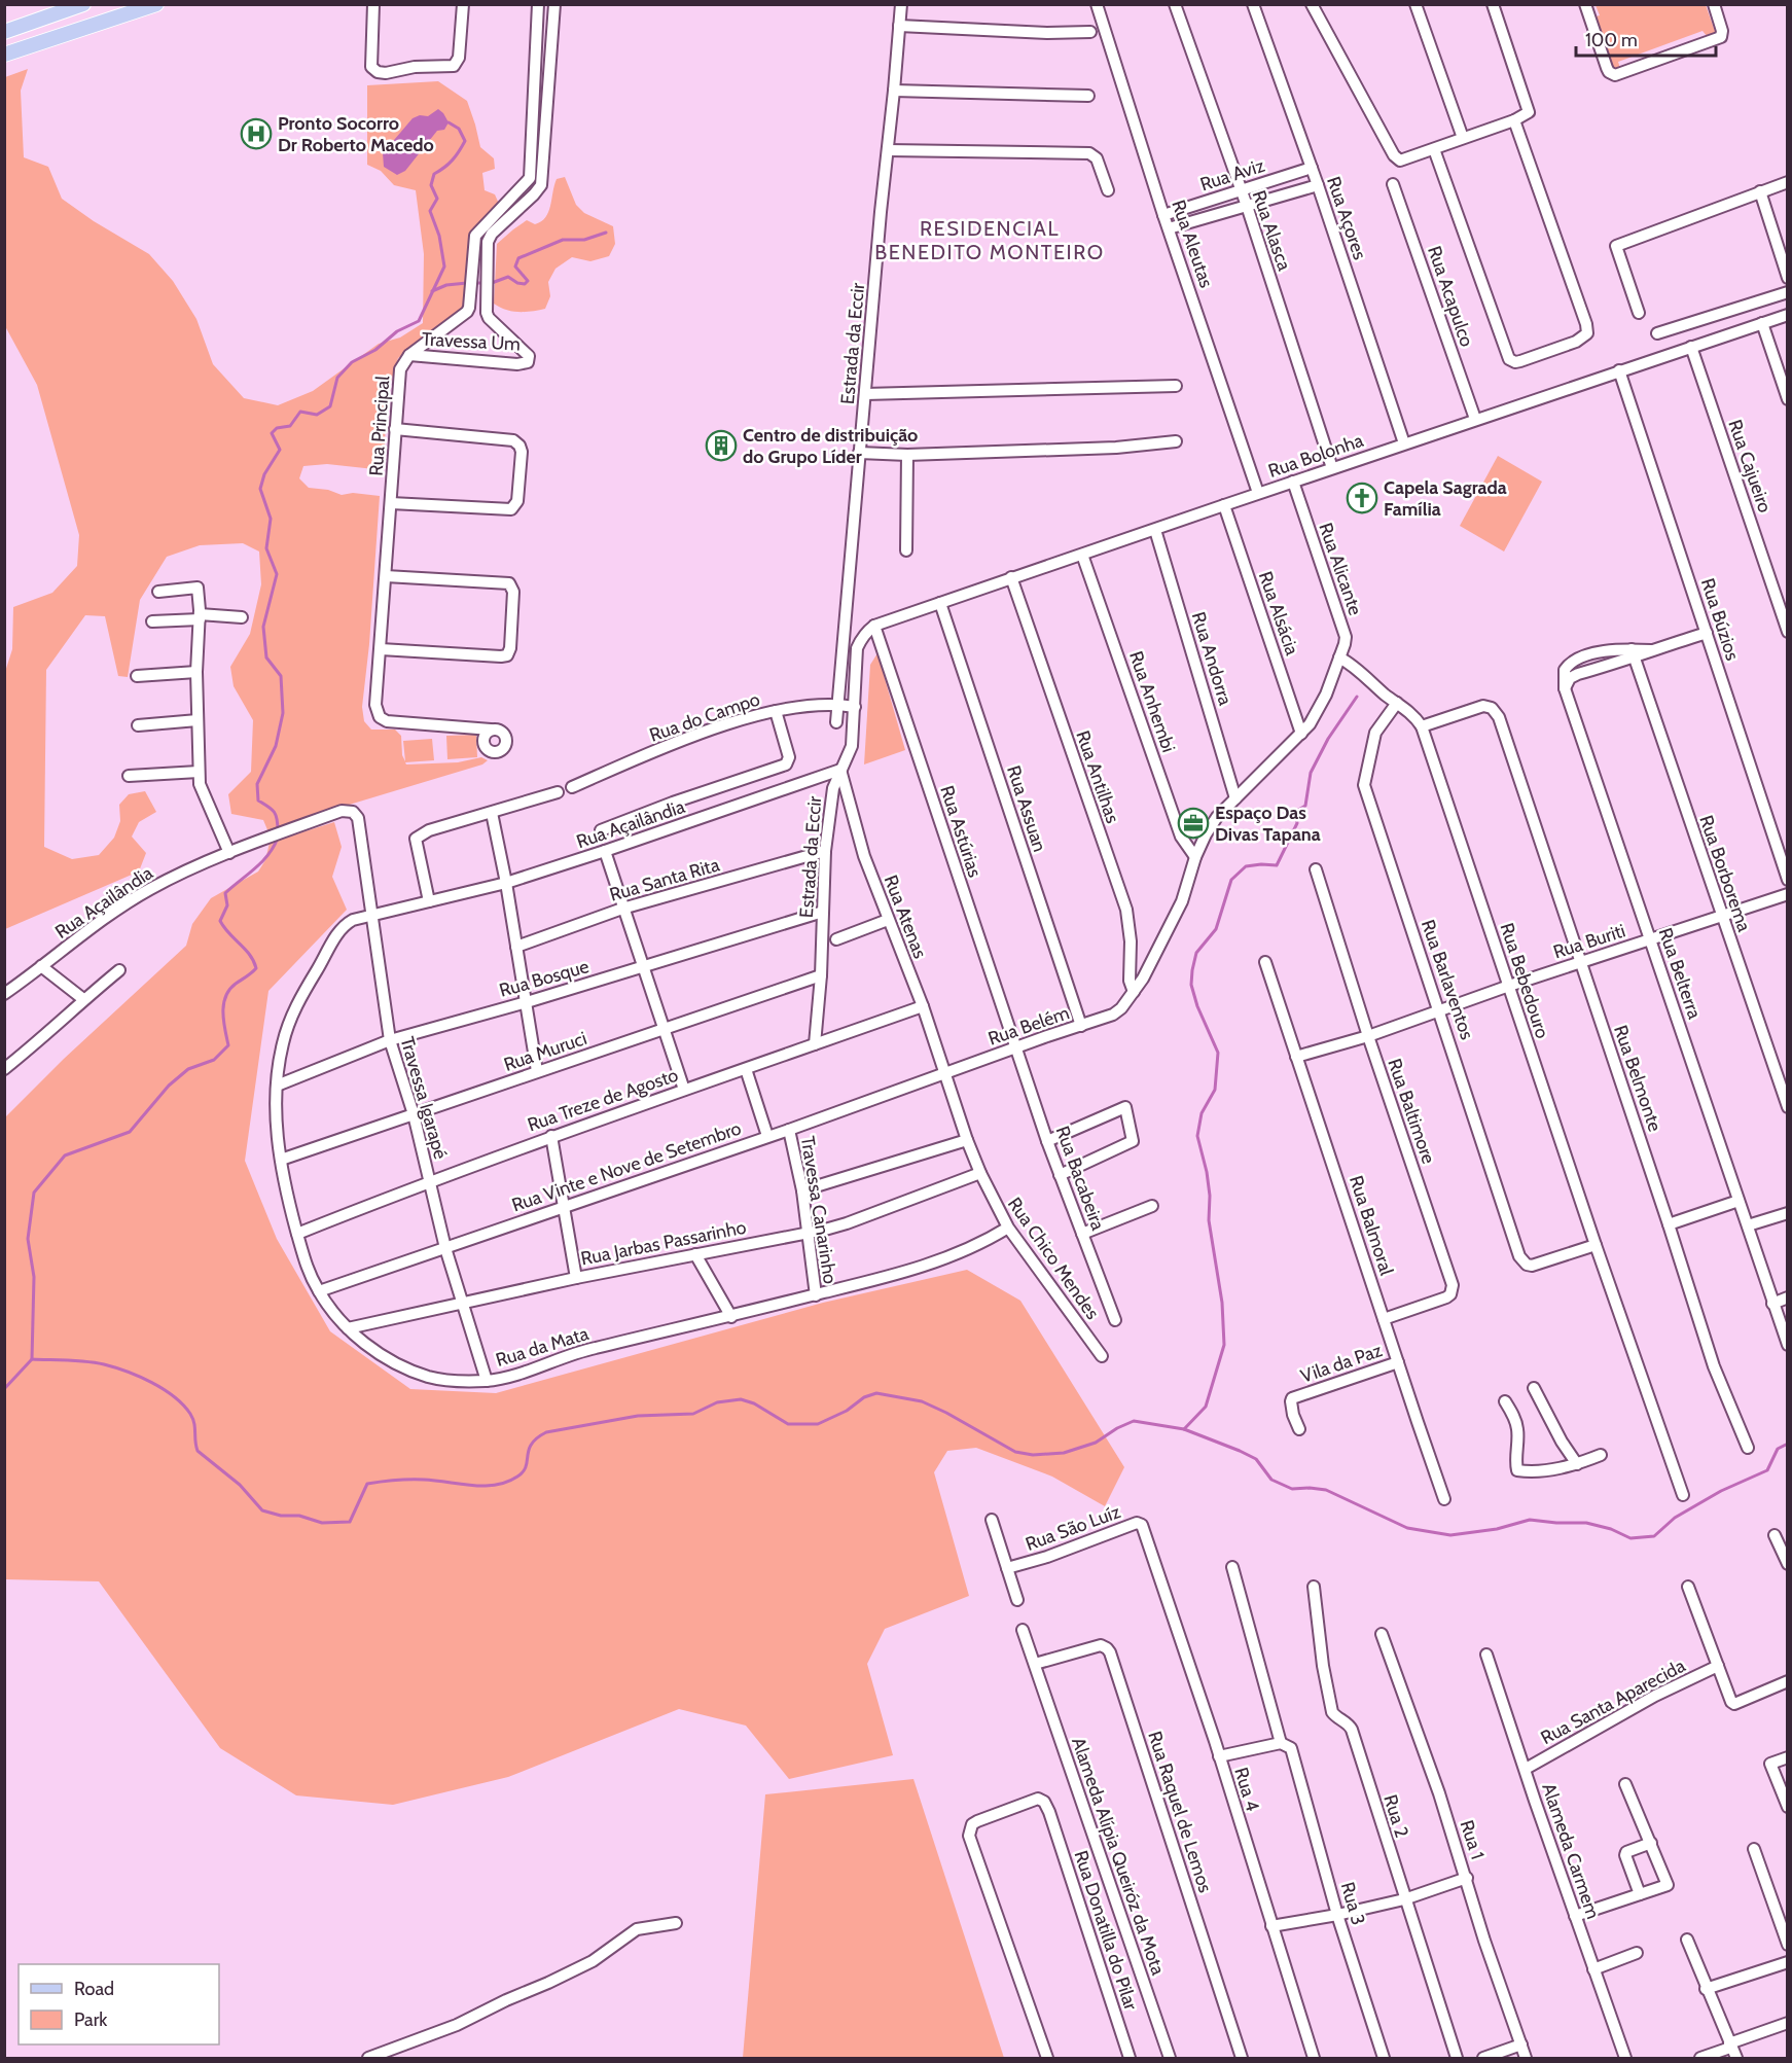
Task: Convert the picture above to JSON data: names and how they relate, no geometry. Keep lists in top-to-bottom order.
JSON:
{
  "streets": {
    "street": [
      "Rua Aviz",
      "Rua Açores",
      "Rua Alasca",
      "Rua Aleutas",
      "Rua Acapulco",
      "Travessa Um",
      "Estrada da Eccir",
      "Rua Principal",
      "Rua Bolonha",
      "Rua Cajueiro",
      "Rua Alicante",
      "Rua Alsácia",
      "Rua Búzios",
      "Rua Andorra",
      "Rua Anhembi",
      "Rua do Campo",
      "Rua Antilhas",
      "Rua Assuan",
      "Rua Açailândia",
      "Rua Astúrias",
      "Rua Borborema",
      "Rua Santa Rita",
      "Rua Atenas",
      "Rua Buriti",
      "Rua Belterra",
      "Rua Bosque",
      "Rua Barlaventos",
      "Rua Bebedouro",
      "Rua Belém",
      "Rua Muruci",
      "Rua Belmonte",
      "Travessa Igarapé",
      "Rua Treze de Agosto",
      "Rua Baltimore",
      "Rua Vinte e Nove de Setembro",
      "Rua Bacabeira",
      "Travessa Canarinho",
      "Rua Balmoral",
      "Rua Jarbas Passarinho",
      "Rua Chico Mendes",
      "Rua da Mata",
      "Vila da Paz",
      "Rua São Luíz",
      "Rua Santa Aparecida",
      "Rua 4",
      "Rua Raquel de Lemos",
      "Rua 2",
      "Rua 1",
      "Alameda Carmem",
      "Alameda Alípia Queiróz da Mota",
      "Rua 3",
      "Rua Donatilla do Pilar"
    ]
  },
  "crossings": [
    ["Rua Aviz", "Rua Açores"],
    ["Rua Aviz", "Rua Alasca"],
    ["Rua Aviz", "Rua Aleutas"],
    ["Rua Açores", "Rua Bolonha"],
    ["Rua Alasca", "Rua Bolonha"],
    ["Rua Aleutas", "Rua Bolonha"],
    ["Rua Acapulco", "Rua Bolonha"],
    ["Travessa Um", "Rua Principal"],
    ["Estrada da Eccir", "Rua Bolonha"],
    ["Estrada da Eccir", "Rua do Campo"],
    ["Estrada da Eccir", "Rua Açailândia"],
    ["Estrada da Eccir", "Rua Santa Rita"],
    ["Estrada da Eccir", "Rua Atenas"],
    ["Estrada da Eccir", "Rua Bosque"],
    ["Estrada da Eccir", "Rua Muruci"],
    ["Estrada da Eccir", "Rua Treze de Agosto"],
    ["Rua Bolonha", "Rua Cajueiro"],
    ["Rua Bolonha", "Rua Alicante"],
    ["Rua Bolonha", "Rua Alsácia"],
    ["Rua Bolonha", "Rua Búzios"],
    ["Rua Bolonha", "Rua Andorra"],
    ["Rua Bolonha", "Rua Anhembi"],
    ["Rua Bolonha", "Rua Antilhas"],
    ["Rua Bolonha", "Rua Assuan"],
    ["Rua Bolonha", "Rua Astúrias"],
    ["Rua Alicante", "Rua Alsácia"],
    ["Rua Antilhas", "Rua Belém"],
    ["Rua Assuan", "Rua Belém"],
    ["Rua Açailândia", "Rua Atenas"],
    ["Rua Açailândia", "Travessa Igarapé"],
    ["Rua Açailândia", "Rua da Mata"],
    ["Rua Astúrias", "Rua Belém"],
    ["Rua Astúrias", "Rua Bacabeira"],
    ["Rua Borborema", "Rua Buriti"],
    ["Rua Borborema", "Rua Belterra"],
    ["Rua Atenas", "Rua Belém"],
    ["Rua Atenas", "Rua Treze de Agosto"],
    ["Rua Atenas", "Rua Vinte e Nove de Setembro"],
    ["Rua Atenas", "Rua Chico Mendes"],
    ["Rua Buriti", "Rua Belterra"],
    ["Rua Buriti", "Rua Barlaventos"],
    ["Rua Buriti", "Rua Bebedouro"],
    ["Rua Buriti", "Rua Belmonte"],
    ["Rua Buriti", "Rua Baltimore"],
    ["Rua Buriti", "Rua Balmoral"],
    ["Rua Bosque", "Travessa Igarapé"],
    ["Rua Bosque", "Rua da Mata"],
    ["Rua Barlaventos", "Rua Bebedouro"],
    ["Rua Bebedouro", "Rua Belmonte"],
    ["Rua Belém", "Rua Vinte e Nove de Setembro"],
    ["Rua Belém", "Rua Bacabeira"],
    ["Rua Belém", "Rua Chico Mendes"],
    ["Rua Muruci", "Travessa Igarapé"],
    ["Rua Muruci", "Rua da Mata"],
    ["Travessa Igarapé", "Rua Treze de Agosto"],
    ["Travessa Igarapé", "Rua Vinte e Nove de Setembro"],
    ["Travessa Igarapé", "Rua Jarbas Passarinho"],
    ["Travessa Igarapé", "Rua da Mata"],
    ["Rua Treze de Agosto", "Rua da Mata"],
    ["Rua Baltimore", "Rua Balmoral"],
    ["Rua Vinte e Nove de Setembro", "Travessa Canarinho"],
    ["Rua Vinte e Nove de Setembro", "Rua Chico Mendes"],
    ["Rua Vinte e Nove de Setembro", "Rua da Mata"],
    ["Travessa Canarinho", "Rua Jarbas Passarinho"],
    ["Travessa Canarinho", "Rua da Mata"],
    ["Rua Balmoral", "Vila da Paz"],
    ["Rua Jarbas Passarinho", "Rua Chico Mendes"],
    ["Rua Jarbas Passarinho", "Rua da Mata"],
    ["Rua Chico Mendes", "Rua da Mata"],
    ["Rua São Luíz", "Rua 4"],
    ["Rua Santa Aparecida", "Alameda Carmem"],
    ["Rua Raquel de Lemos", "Alameda Alípia Queiróz da Mota"]
  ],
  "districts": ["RESIDENCIAL BENEDITO MONTEIRO"],
  "places": {
    "hospital": ["Pronto Socorro Dr Roberto Macedo"],
    "building": ["Centro de distribuição do Grupo Líder"],
    "church": ["Capela Sagrada Família"],
    "office": ["Espaço Das Divas Tapana"]
  },
  "legend": ["Road", "Park"],
  "scale_bar": "100 m"
}
